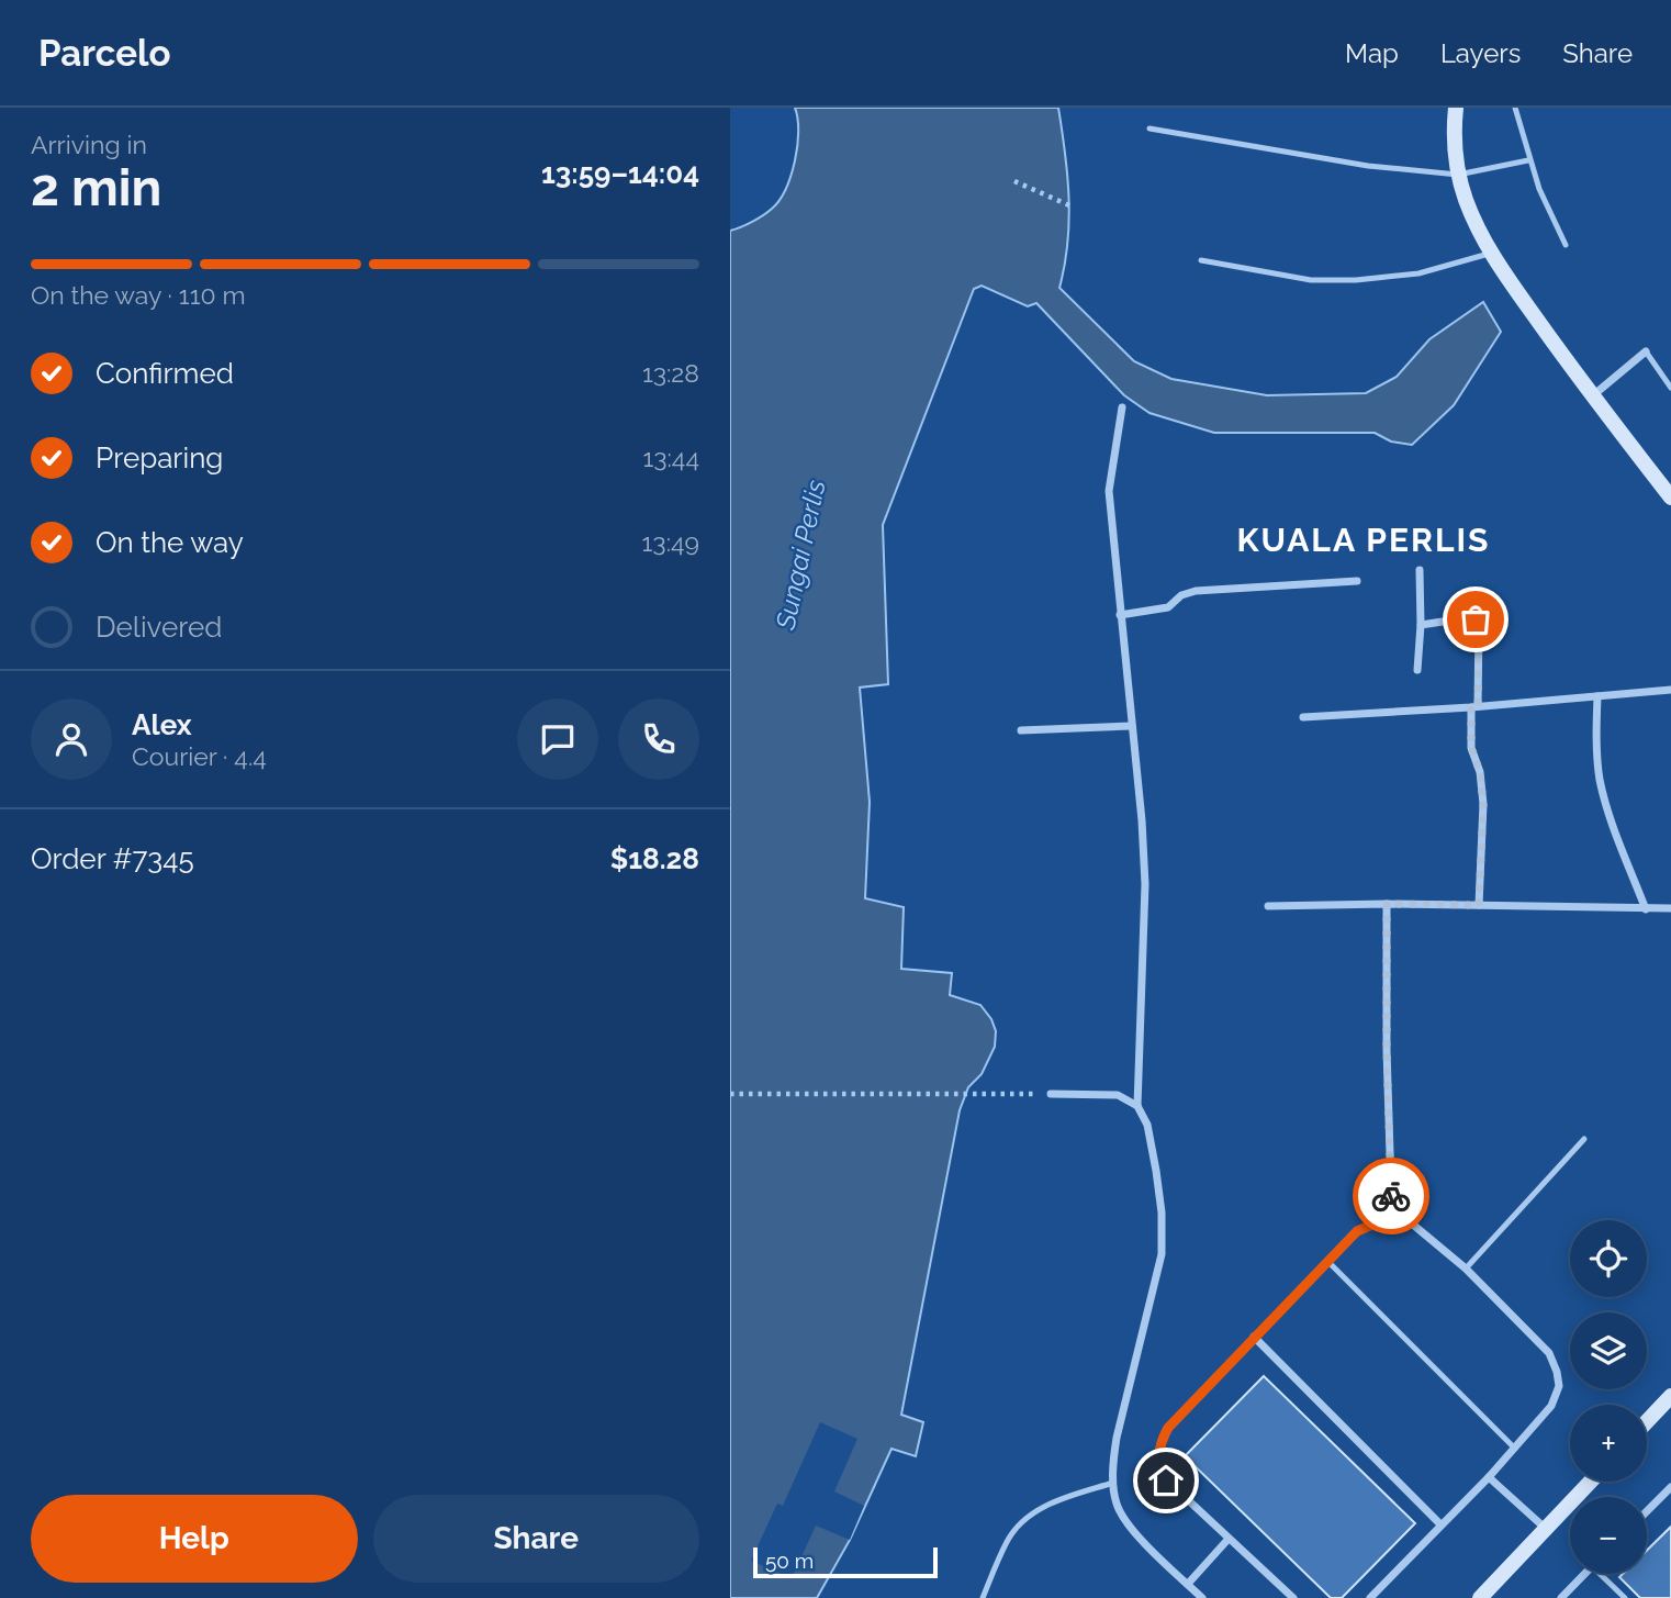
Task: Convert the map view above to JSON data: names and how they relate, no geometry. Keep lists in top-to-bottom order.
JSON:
{
  "districts": ["KUALA PERLIS"],
  "water": ["Sungai Perlis"],
  "scale_bar": "50 m",
  "page": {
    "header": "Parcelo",
    "nav": ["Map", "Layers", "Share"],
    "heading": ["2 min", "Arriving in", "13:59–14:04"],
    "panel": [
      "Alex",
      "Courier · 4.4",
      "Order #7345",
      "$18.28"
    ],
    "bar": "On the way · 110 m",
    "list": [
      ["Confirmed", "13:28"],
      ["Preparing", "13:44"],
      ["On the way", "13:49"],
      "Delivered"
    ],
    "map_buttons": ["+", "−"],
    "buttons": ["Help", "Share"],
    "scale": "50 m"
  }
}
